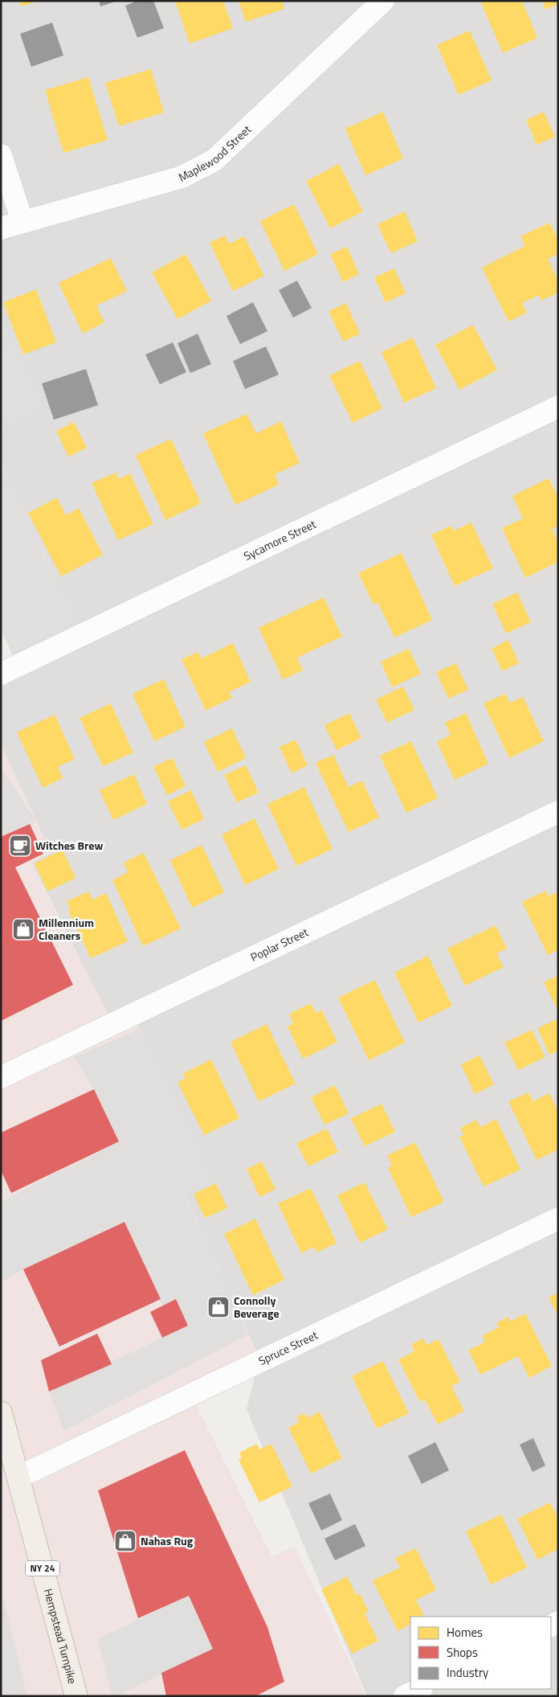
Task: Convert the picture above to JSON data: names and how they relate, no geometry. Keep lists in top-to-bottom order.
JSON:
{
  "streets": {
    "main road": ["NY 24", "Hempstead Turnpike"],
    "street": [
      "Maplewood Street",
      "Sycamore Street",
      "Poplar Street",
      "Spruce Street"
    ]
  },
  "crossings": [
    ["Spruce Street", "Hempstead Turnpike"]
  ],
  "places": {
    "cafe": ["Witches Brew"],
    "shop": ["Millennium Cleaners", "Connolly Beverage", "Nahas Rug"]
  },
  "legend": ["Homes", "Shops", "Industry"]
}
